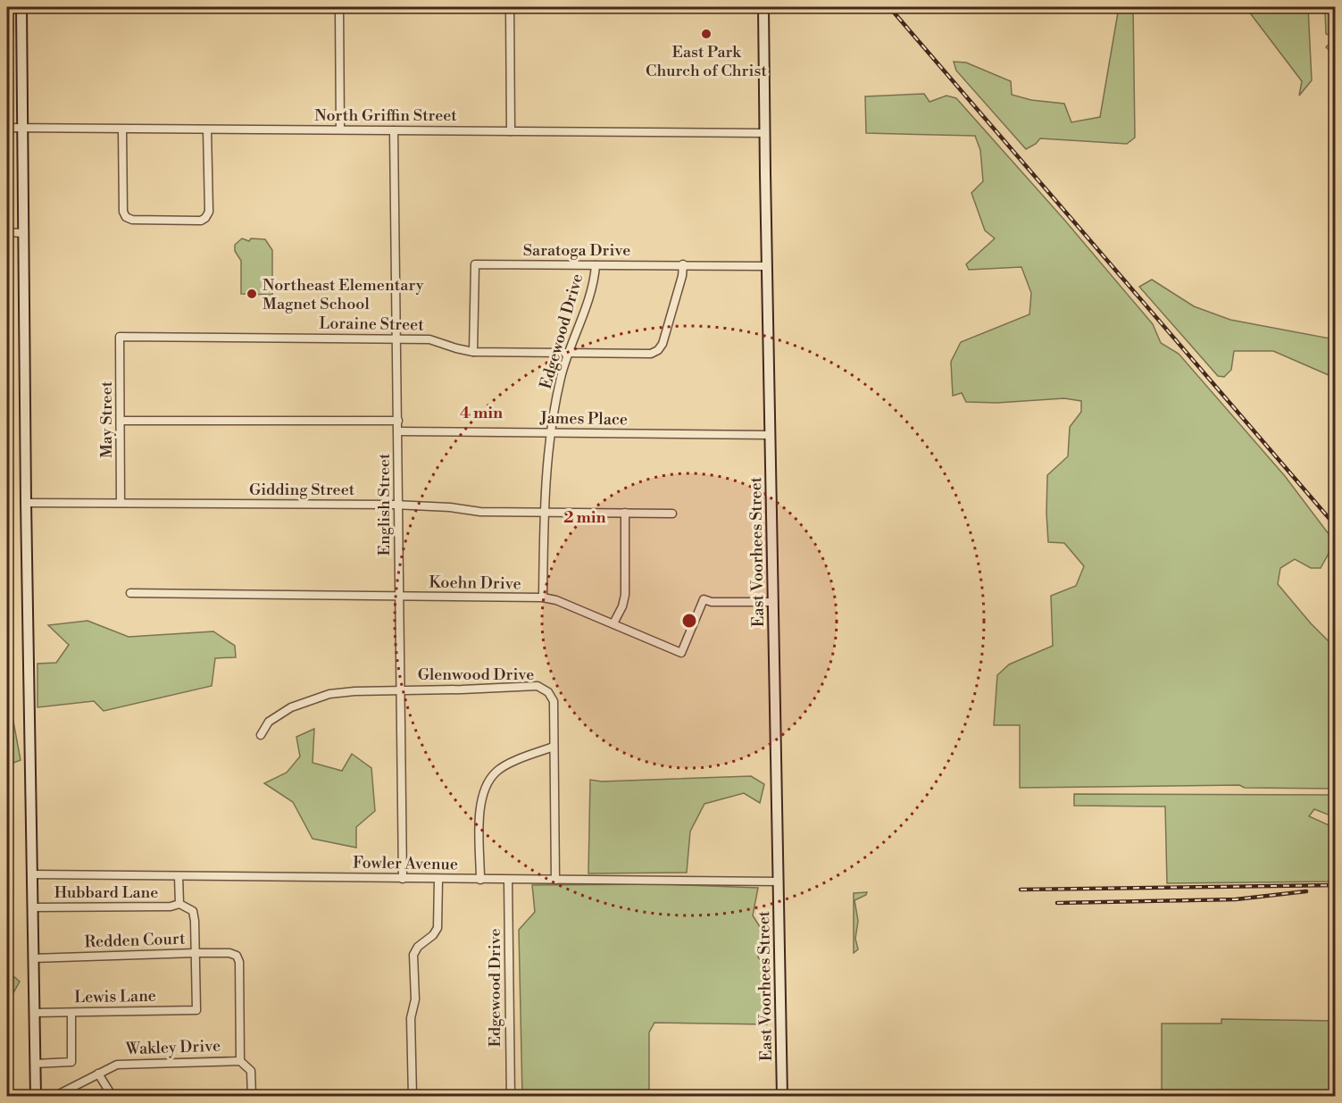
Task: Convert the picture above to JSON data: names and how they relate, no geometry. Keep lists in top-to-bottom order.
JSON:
{
  "streets": {
    "street": [
      "North Griffin Street",
      "Saratoga Drive",
      "Loraine Street",
      "Edgewood Drive",
      "James Place",
      "May Street",
      "Gidding Street",
      "English Street",
      "East Voorhees Street",
      "Koehn Drive",
      "Glenwood Drive",
      "Fowler Avenue",
      "Hubbard Lane",
      "Redden Court",
      "Lewis Lane",
      "Wakley Drive"
    ]
  },
  "crossings": [
    ["North Griffin Street", "English Street"],
    ["North Griffin Street", "East Voorhees Street"],
    ["Saratoga Drive", "Loraine Street"],
    ["Saratoga Drive", "Edgewood Drive"],
    ["Saratoga Drive", "East Voorhees Street"],
    ["Loraine Street", "Edgewood Drive"],
    ["Loraine Street", "May Street"],
    ["Loraine Street", "English Street"],
    ["Edgewood Drive", "James Place"],
    ["Edgewood Drive", "Gidding Street"],
    ["Edgewood Drive", "Koehn Drive"],
    ["Edgewood Drive", "Fowler Avenue"],
    ["James Place", "English Street"],
    ["James Place", "East Voorhees Street"],
    ["May Street", "Gidding Street"],
    ["Gidding Street", "English Street"],
    ["English Street", "Koehn Drive"],
    ["English Street", "Glenwood Drive"],
    ["English Street", "Fowler Avenue"],
    ["East Voorhees Street", "Koehn Drive"],
    ["East Voorhees Street", "Fowler Avenue"],
    ["Glenwood Drive", "Fowler Avenue"],
    ["Redden Court", "Lewis Lane"],
    ["Redden Court", "Wakley Drive"]
  ],
  "places": ["East Park Church of Christ", "Northeast Elementary Magnet School"],
  "rings": ["4 min", "2 min"]
}
